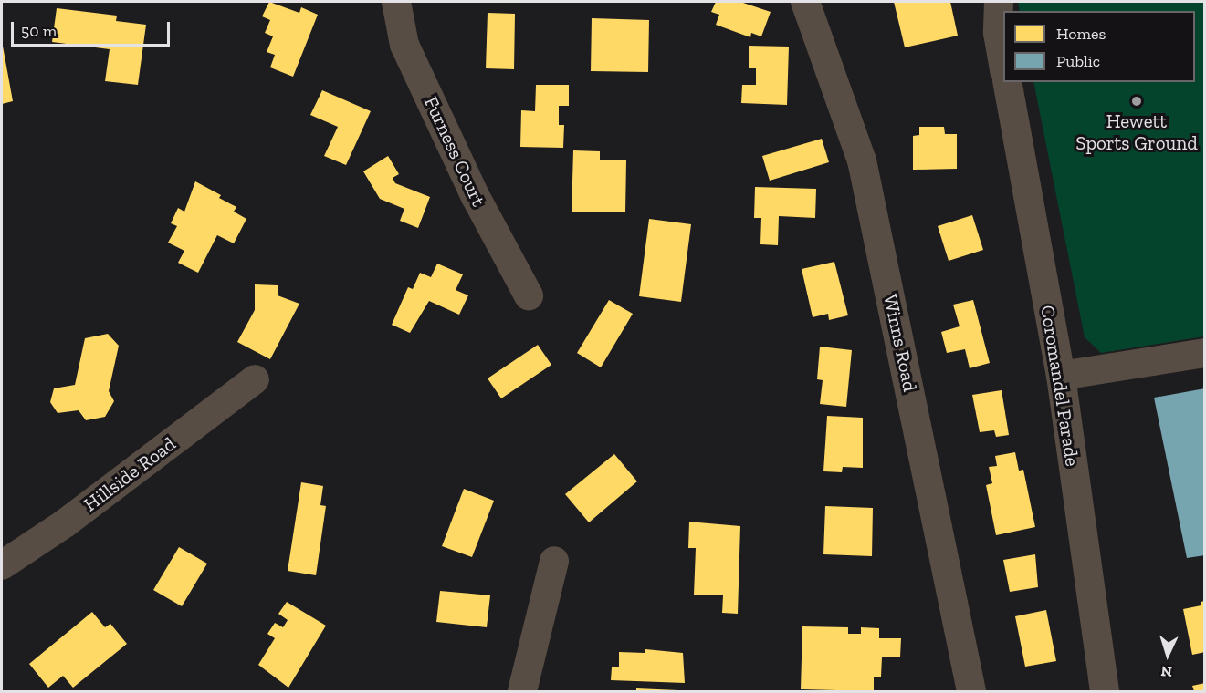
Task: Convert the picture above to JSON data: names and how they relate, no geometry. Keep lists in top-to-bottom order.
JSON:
{
  "streets": {
    "street": [
      "Furness Court",
      "Winns Road",
      "Coromandel Parade",
      "Hillside Road"
    ]
  },
  "places": ["Hewett Sports Ground"],
  "legend": ["Homes", "Public"],
  "scale_bar": "50 m",
  "north": "bottom"
}
